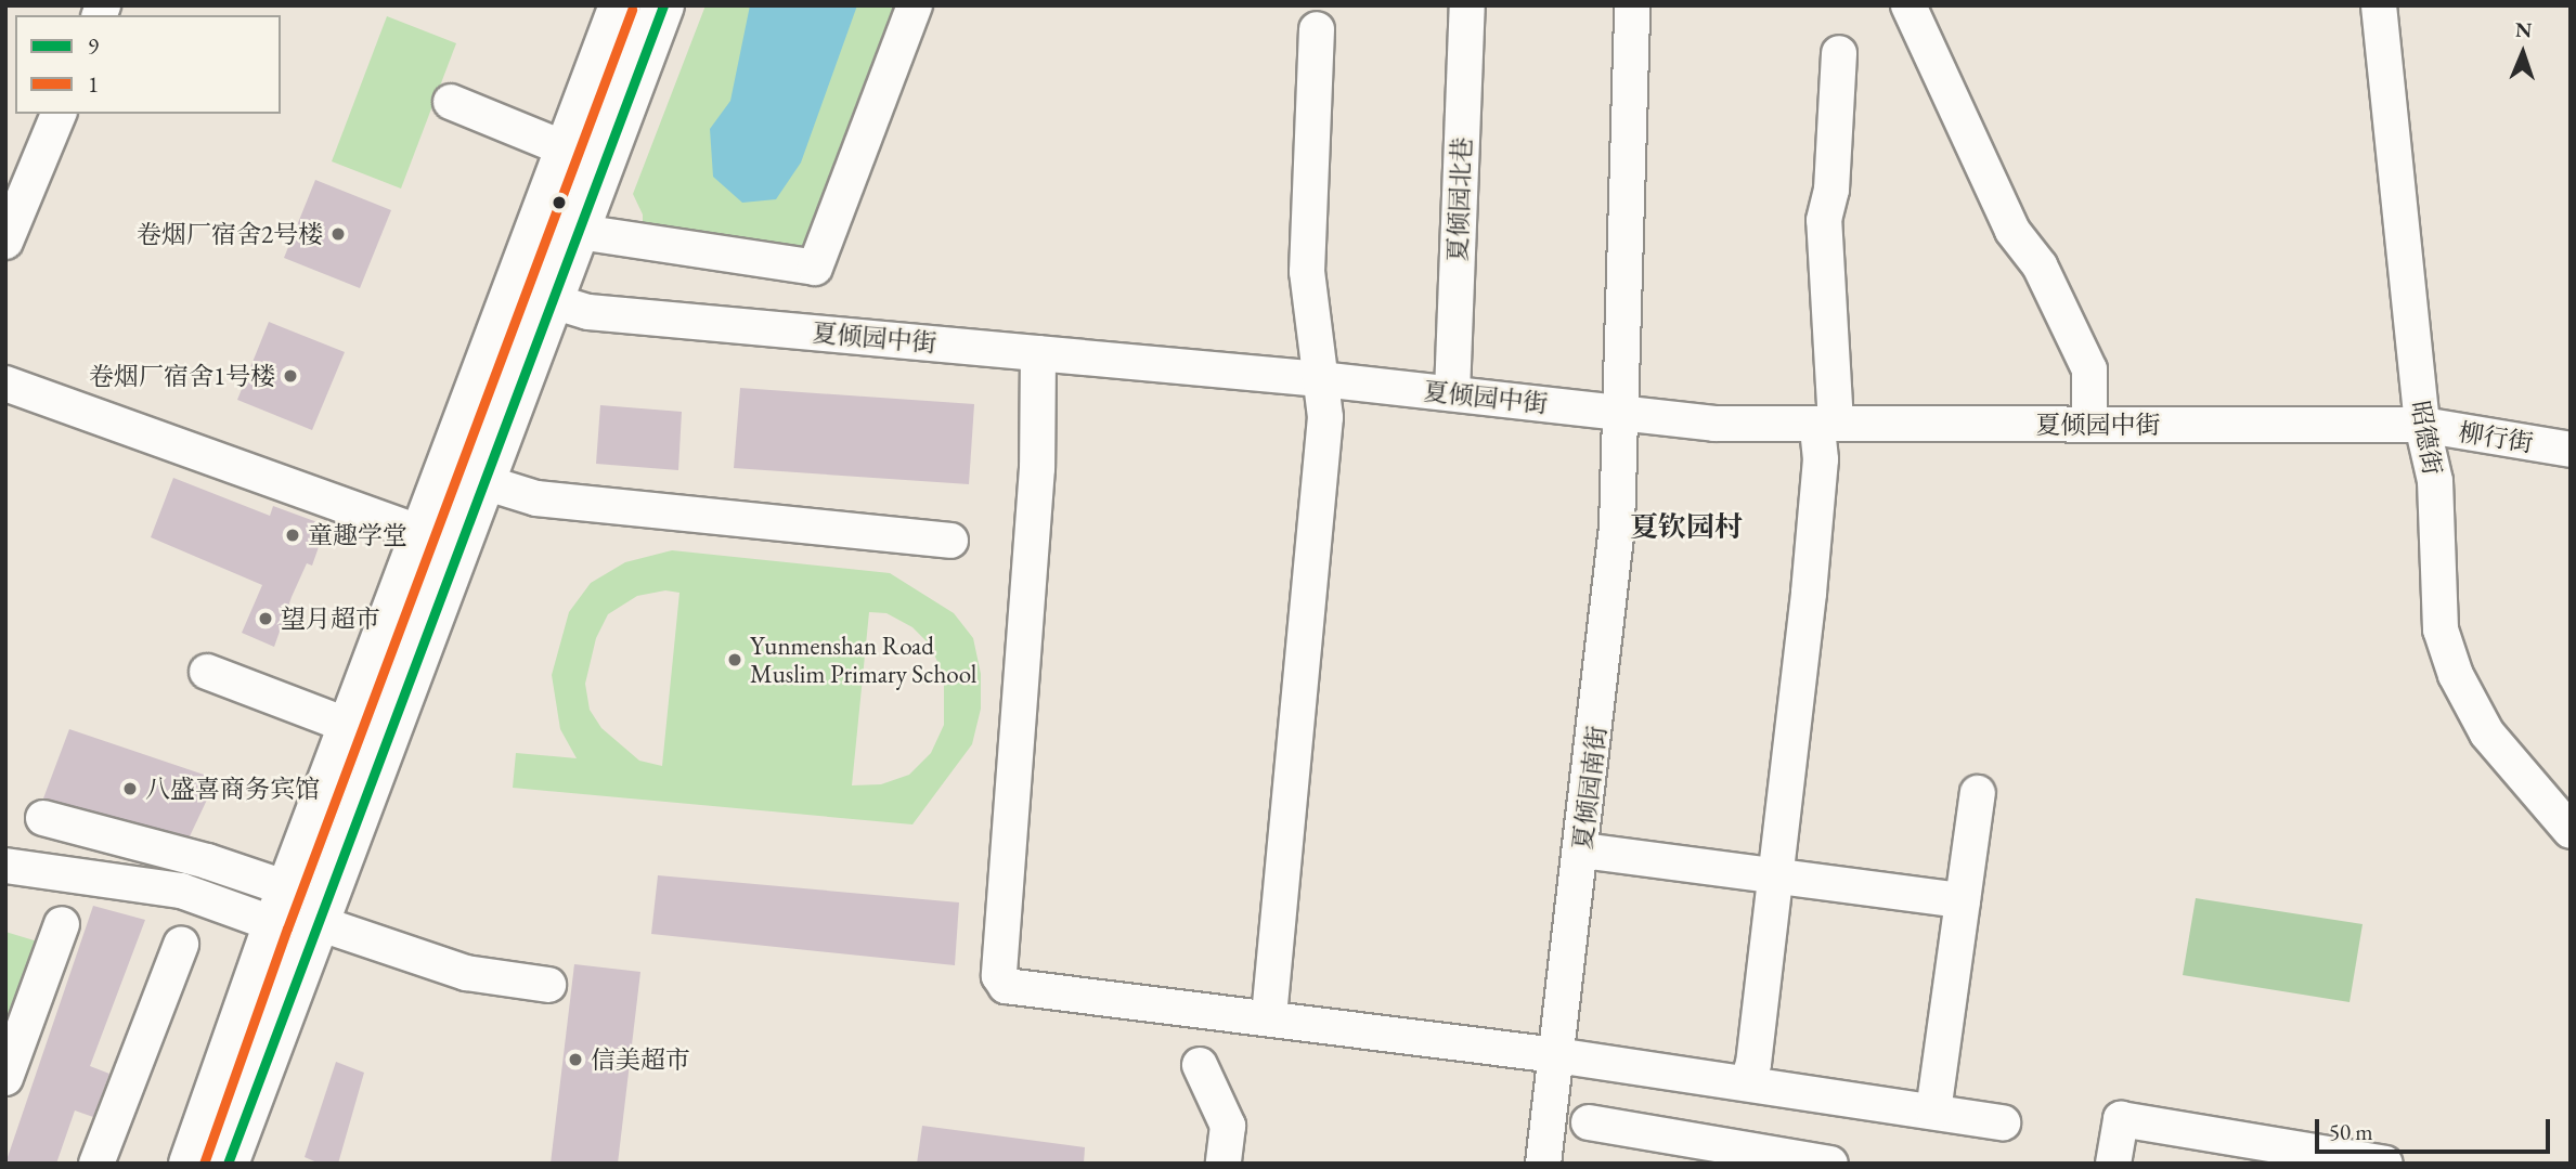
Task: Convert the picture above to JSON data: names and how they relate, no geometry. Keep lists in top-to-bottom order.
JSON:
{
  "streets": {
    "street": [
      "夏倾园北巷",
      "夏倾园中街",
      "昭德街",
      "柳行街",
      "夏倾园南街"
    ]
  },
  "crossings": [
    ["夏倾园北巷", "夏倾园中街"],
    ["夏倾园中街", "昭德街"],
    ["夏倾园中街", "柳行街"],
    ["夏倾园中街", "夏倾园南街"],
    ["昭德街", "柳行街"]
  ],
  "districts": ["夏钦园村"],
  "places": [
    "卷烟厂宿舍2号楼",
    "卷烟厂宿舍1号楼",
    "童趣学堂",
    "望月超市",
    "Yunmenshan Road Muslim Primary School",
    "八盛喜商务宾馆",
    "信美超市"
  ],
  "lines": ["transit line 9", "transit line 1"],
  "legend": ["9", "1"],
  "scale_bar": "50 m",
  "north": "top"
}
